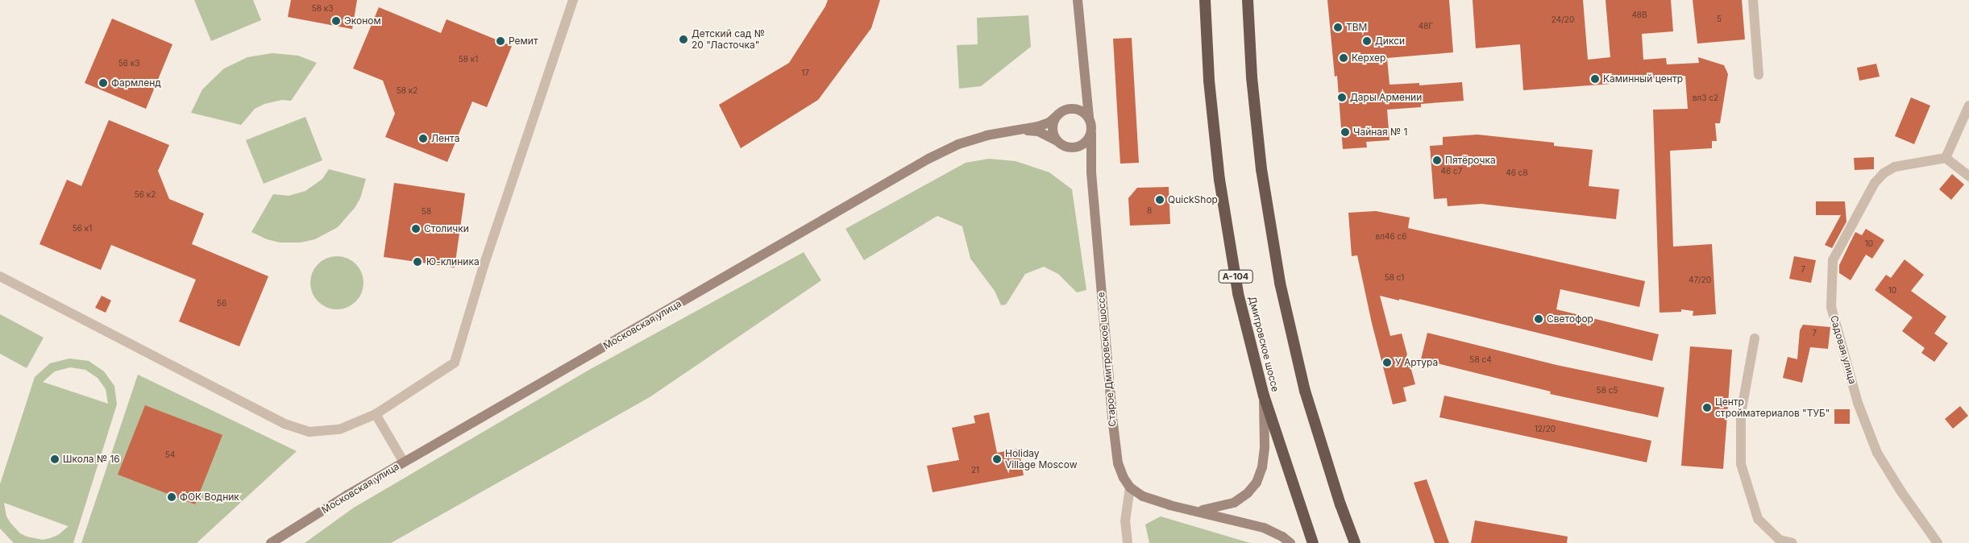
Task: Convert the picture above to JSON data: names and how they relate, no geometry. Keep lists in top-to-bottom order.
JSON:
{
  "streets": {
    "highway": ["А-104", "Дмитровское шоссе"],
    "main road": ["Московская улица", "Старое Дмитровское шоссе"],
    "street": ["Садовая улица"]
  },
  "crossings": [
    ["А-104", "Дмитровское шоссе"],
    ["А-104", "Старое Дмитровское шоссе"],
    ["Московская улица", "Старое Дмитровское шоссе"]
  ],
  "places": [
    "Эконом",
    "ТВМ",
    "Детский сад № 20 \"Ласточка\"",
    "Ремит",
    "Дикси",
    "Керхер",
    "Каминный центр",
    "Фармленд",
    "Дары Армении",
    "Чайная № 1",
    "Лента",
    "Пятёрочка",
    "QuickShop",
    "Столички",
    "Ю-клиника",
    "Светофор",
    "У Артура",
    "Центр стройматериалов \"ТУБ\"",
    "Школа № 16",
    "Holiday Village Moscow",
    "ФОК Водник"
  ],
  "house_numbers": [
    "58 к3",
    "48В",
    "5",
    "24/20",
    "48Г",
    "58 к1",
    "56 к3",
    "17",
    "58 к2",
    "вл3 с2",
    "46 с7",
    "46 с8",
    "56 к2",
    "8",
    "58",
    "56 к1",
    "вл46 с6",
    "10",
    "7",
    "58 с1",
    "47/20",
    "10",
    "56",
    "7",
    "58 с4",
    "58 с5",
    "12/20",
    "54",
    "21"
  ]
}
